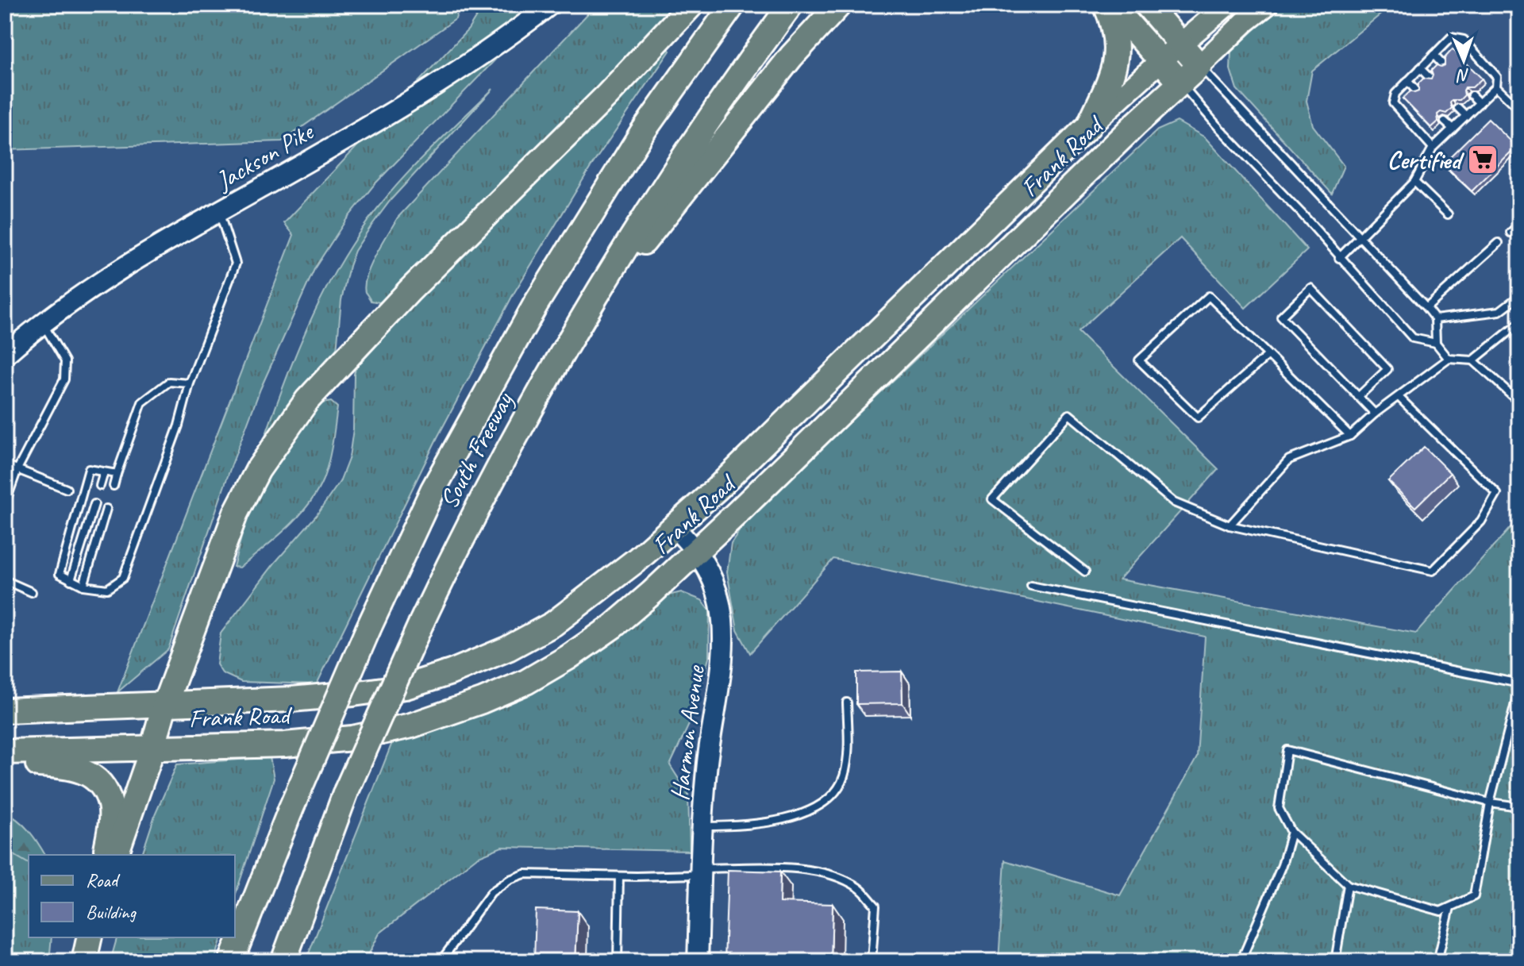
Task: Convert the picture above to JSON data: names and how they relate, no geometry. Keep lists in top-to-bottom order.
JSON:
{
  "streets": {
    "highway": ["Frank Road", "South Freeway"],
    "main road": ["Jackson Pike", "Harmon Avenue"]
  },
  "crossings": [
    ["Frank Road", "Harmon Avenue"]
  ],
  "places": {
    "supermarket": ["Certified"]
  },
  "legend": ["Road", "Building"],
  "north": "bottom"
}
